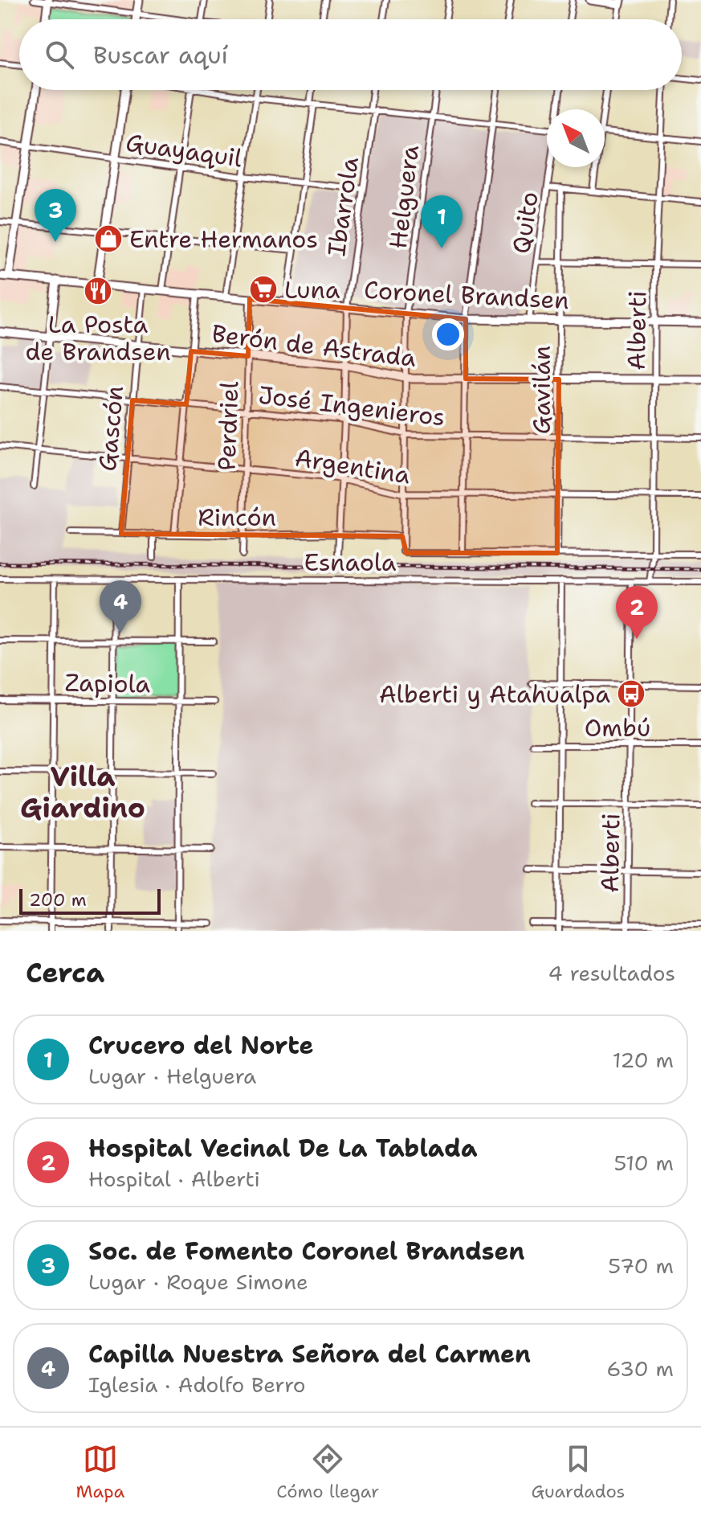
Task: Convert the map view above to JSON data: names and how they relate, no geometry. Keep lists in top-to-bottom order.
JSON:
{
  "streets": {
    "street": [
      "Guayaquil",
      "Helguera",
      "Ibarrola",
      "Quito",
      "Coronel Brandsen",
      "Alberti",
      "Berón de Astrada",
      "Gavilán",
      "José Ingenieros",
      "Perdriel",
      "Gascón",
      "Argentina",
      "Rincón",
      "Esnaola",
      "Zapiola",
      "Ombú"
    ]
  },
  "crossings": [
    ["Guayaquil", "Ibarrola"],
    ["Helguera", "Coronel Brandsen"],
    ["Helguera", "Berón de Astrada"],
    ["Helguera", "José Ingenieros"],
    ["Helguera", "Argentina"],
    ["Helguera", "Rincón"],
    ["Ibarrola", "Coronel Brandsen"],
    ["Ibarrola", "Berón de Astrada"],
    ["Ibarrola", "José Ingenieros"],
    ["Ibarrola", "Argentina"],
    ["Ibarrola", "Rincón"],
    ["Quito", "Coronel Brandsen"],
    ["Coronel Brandsen", "Alberti"],
    ["Coronel Brandsen", "Gavilán"],
    ["Coronel Brandsen", "Perdriel"],
    ["Coronel Brandsen", "Gascón"],
    ["Alberti", "Berón de Astrada"],
    ["Alberti", "José Ingenieros"],
    ["Alberti", "Argentina"],
    ["Alberti", "Esnaola"],
    ["Alberti", "Ombú"],
    ["Berón de Astrada", "Gavilán"],
    ["Berón de Astrada", "Perdriel"],
    ["Berón de Astrada", "Gascón"],
    ["Gavilán", "José Ingenieros"],
    ["Gavilán", "Argentina"],
    ["José Ingenieros", "Perdriel"],
    ["José Ingenieros", "Gascón"],
    ["Perdriel", "Argentina"],
    ["Perdriel", "Rincón"],
    ["Gascón", "Argentina"],
    ["Gascón", "Rincón"]
  ],
  "districts": ["Villa Giardino"],
  "places": {
    "shop": ["Entre Hermanos"],
    "supermarket": ["Luna"],
    "restaurant": ["La Posta de Brandsen"],
    "bus stop": ["Alberti y Atahualpa"]
  },
  "scale_bar": "200 m",
  "north": "top left",
  "page": {
    "search": "Buscar aquí",
    "pins": [
      "3",
      "1",
      "4",
      "2"
    ],
    "scale": "200 m",
    "heading": ["Cerca", "4 resultados"],
    "list": [
      {
        "mark": "1",
        "name": "Crucero del Norte",
        "note": "Lugar · Helguera",
        "value": "120 m"
      },
      {
        "mark": "2",
        "name": "Hospital Vecinal De La Tablada",
        "note": "Hospital · Alberti",
        "value": "510 m"
      },
      {
        "mark": "3",
        "name": "Soc. de Fomento Coronel Brandsen",
        "note": "Lugar · Roque Simone",
        "value": "570 m"
      },
      {
        "mark": "4",
        "name": "Capilla Nuestra Señora del Carmen",
        "note": "Iglesia · Adolfo Berro",
        "value": "630 m"
      }
    ],
    "nav": ["Mapa", "Cómo llegar", "Guardados"]
  }
}
